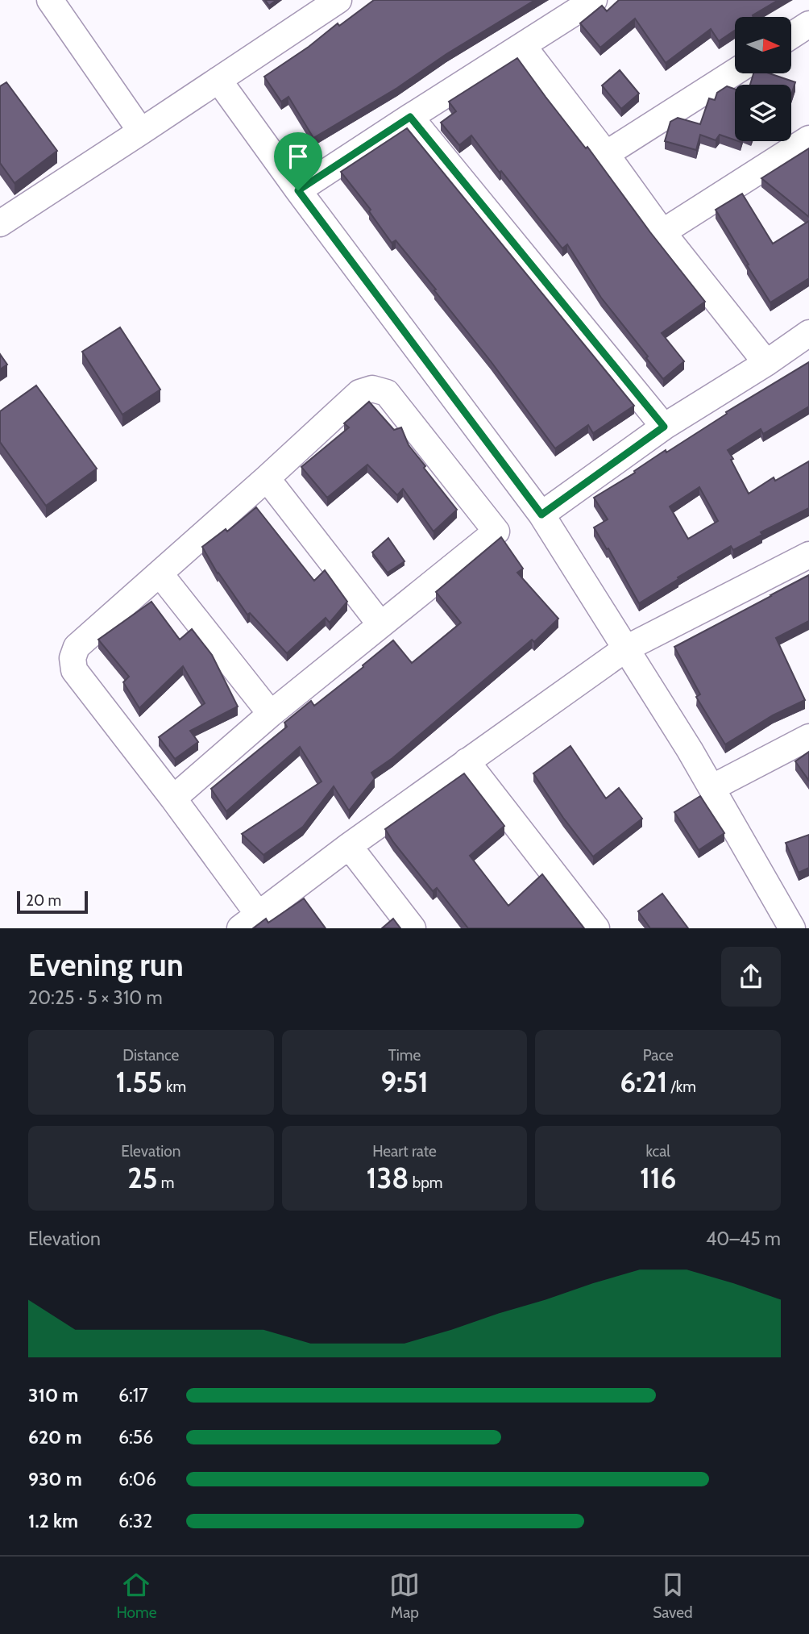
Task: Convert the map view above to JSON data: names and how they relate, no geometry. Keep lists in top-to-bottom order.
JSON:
{
  "scale_bar": "20 m",
  "north": "right",
  "page": {
    "scale": "20 m",
    "heading": ["Evening run", "20:25 · 5 × 310 m"],
    "stats": [
      ["Distance", "1.55 km"],
      ["Time", "9:51"],
      ["Pace", "6:21 /km"],
      ["Elevation", "25 m"],
      ["Heart rate", "138 bpm"],
      ["kcal", "116"]
    ],
    "chart": ["Elevation", "40–45 m"],
    "list": [
      {
        "name": "310 m",
        "note": "6:17"
      },
      {
        "name": "620 m",
        "note": "6:56"
      },
      {
        "name": "930 m",
        "note": "6:06"
      },
      {
        "name": "1.2 km",
        "note": "6:32"
      }
    ],
    "tabs": ["Home", "Map", "Saved"]
  }
}
